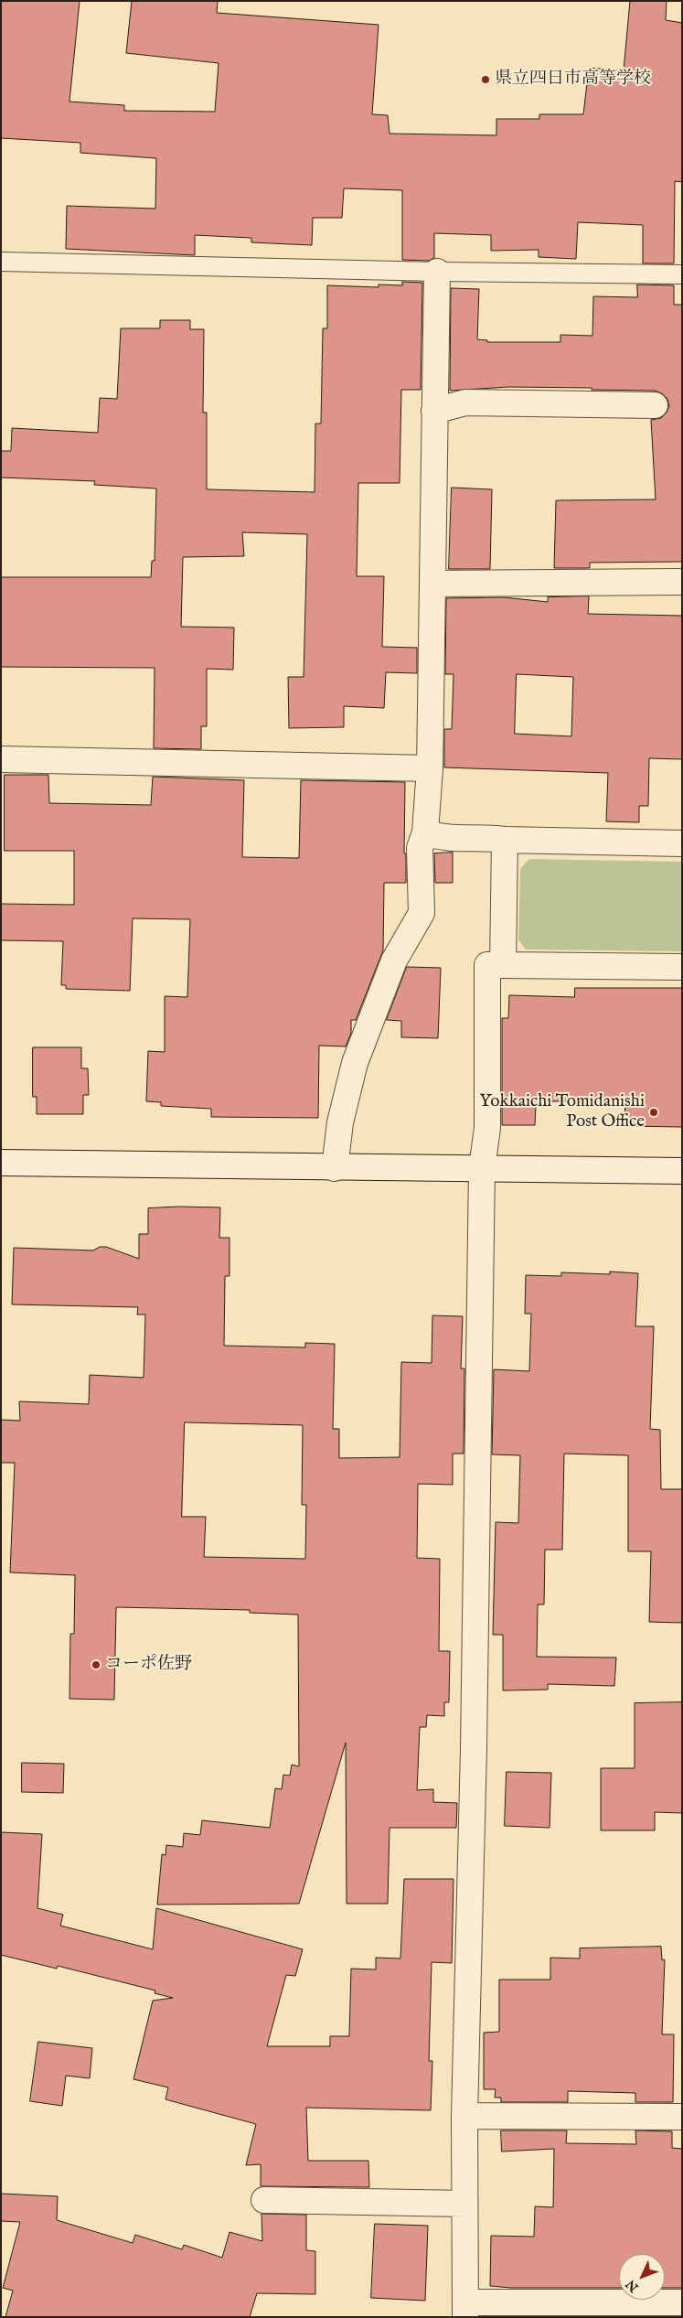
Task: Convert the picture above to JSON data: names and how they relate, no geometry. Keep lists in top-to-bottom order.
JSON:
{
  "places": ["県立四日市高等学校", "Yokkaichi Tomidanishi Post Office", "コーポ佐野"],
  "north": "bottom left"
}
